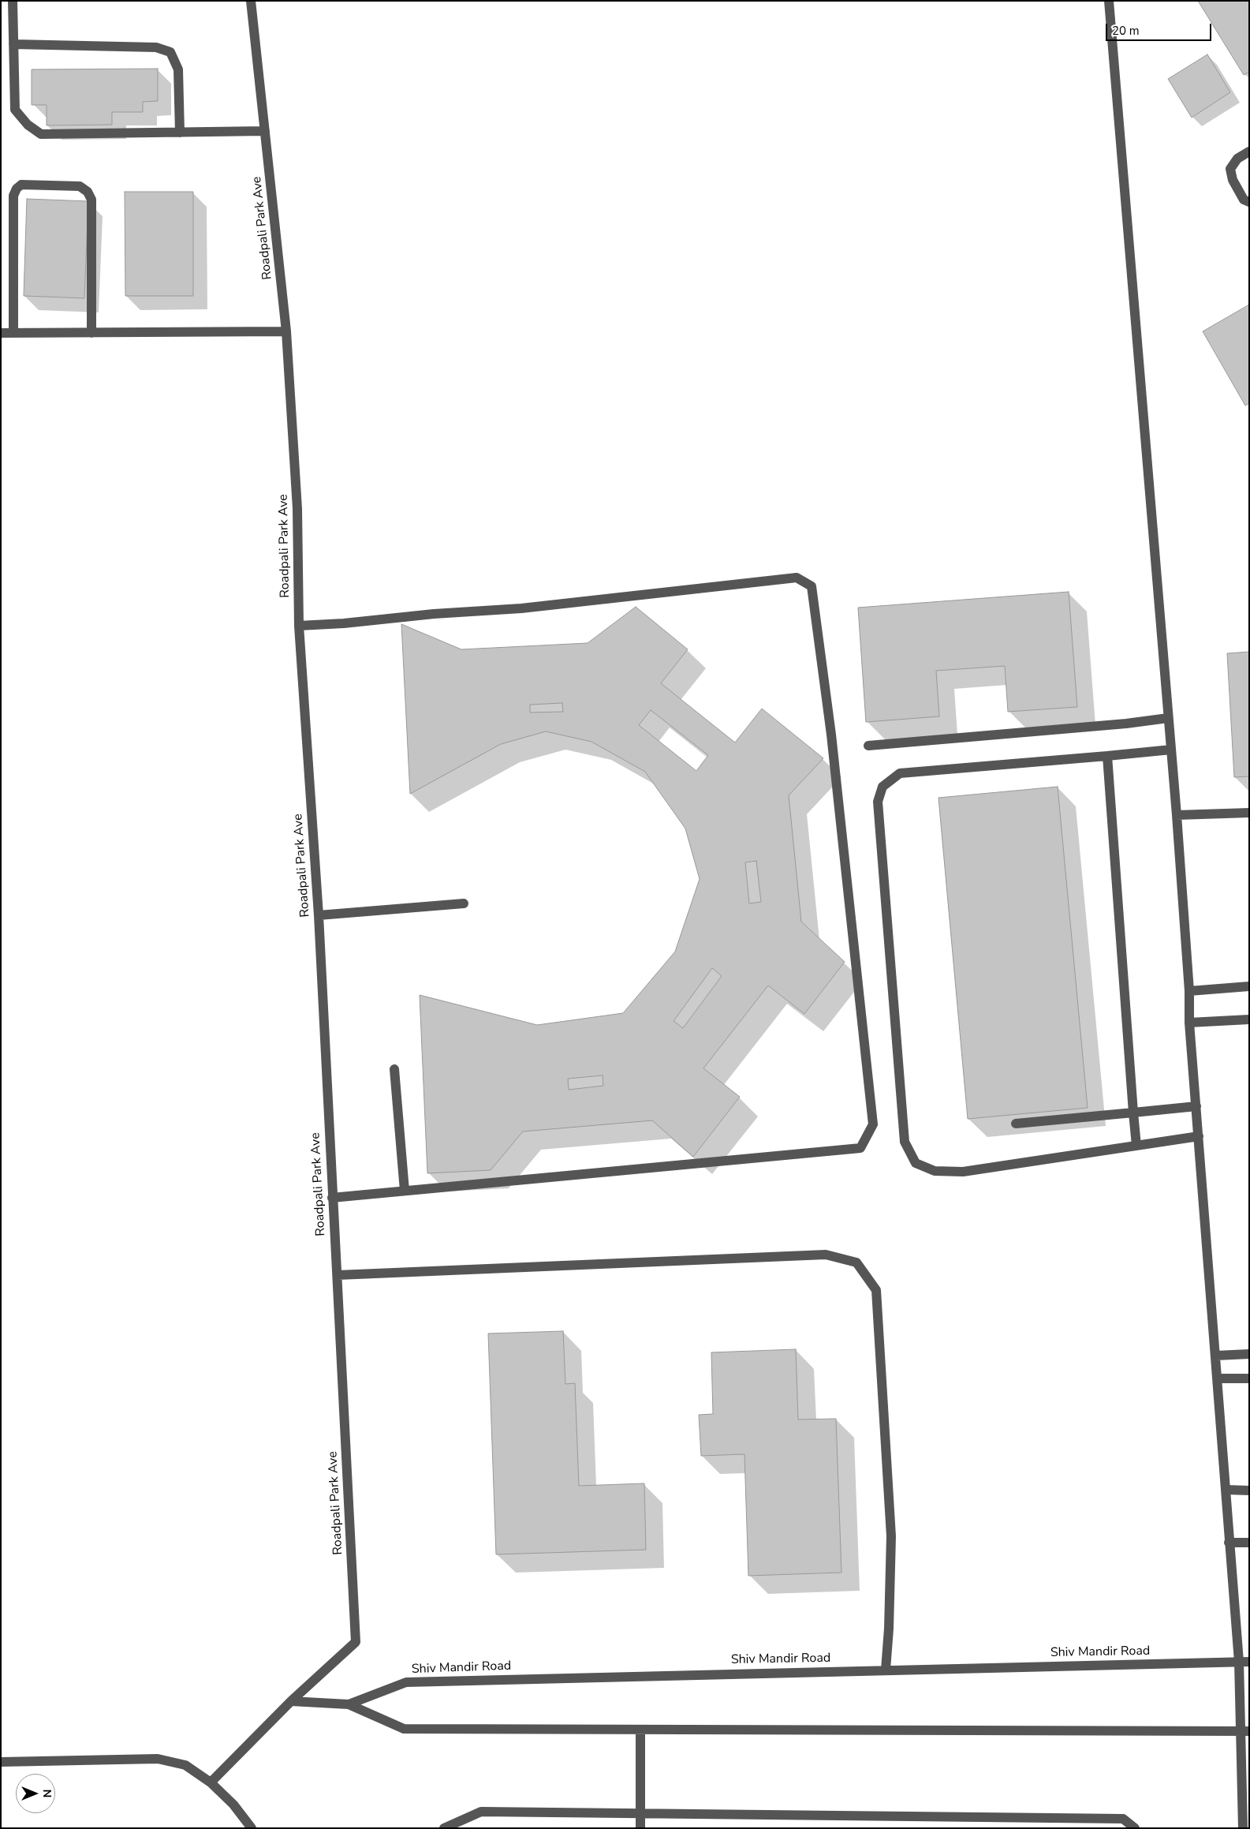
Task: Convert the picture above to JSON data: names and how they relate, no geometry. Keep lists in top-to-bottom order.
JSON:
{
  "streets": {
    "street": ["Roadpali Park Ave", "Shiv Mandir Road"]
  },
  "scale_bar": "20 m",
  "north": "right"
}
